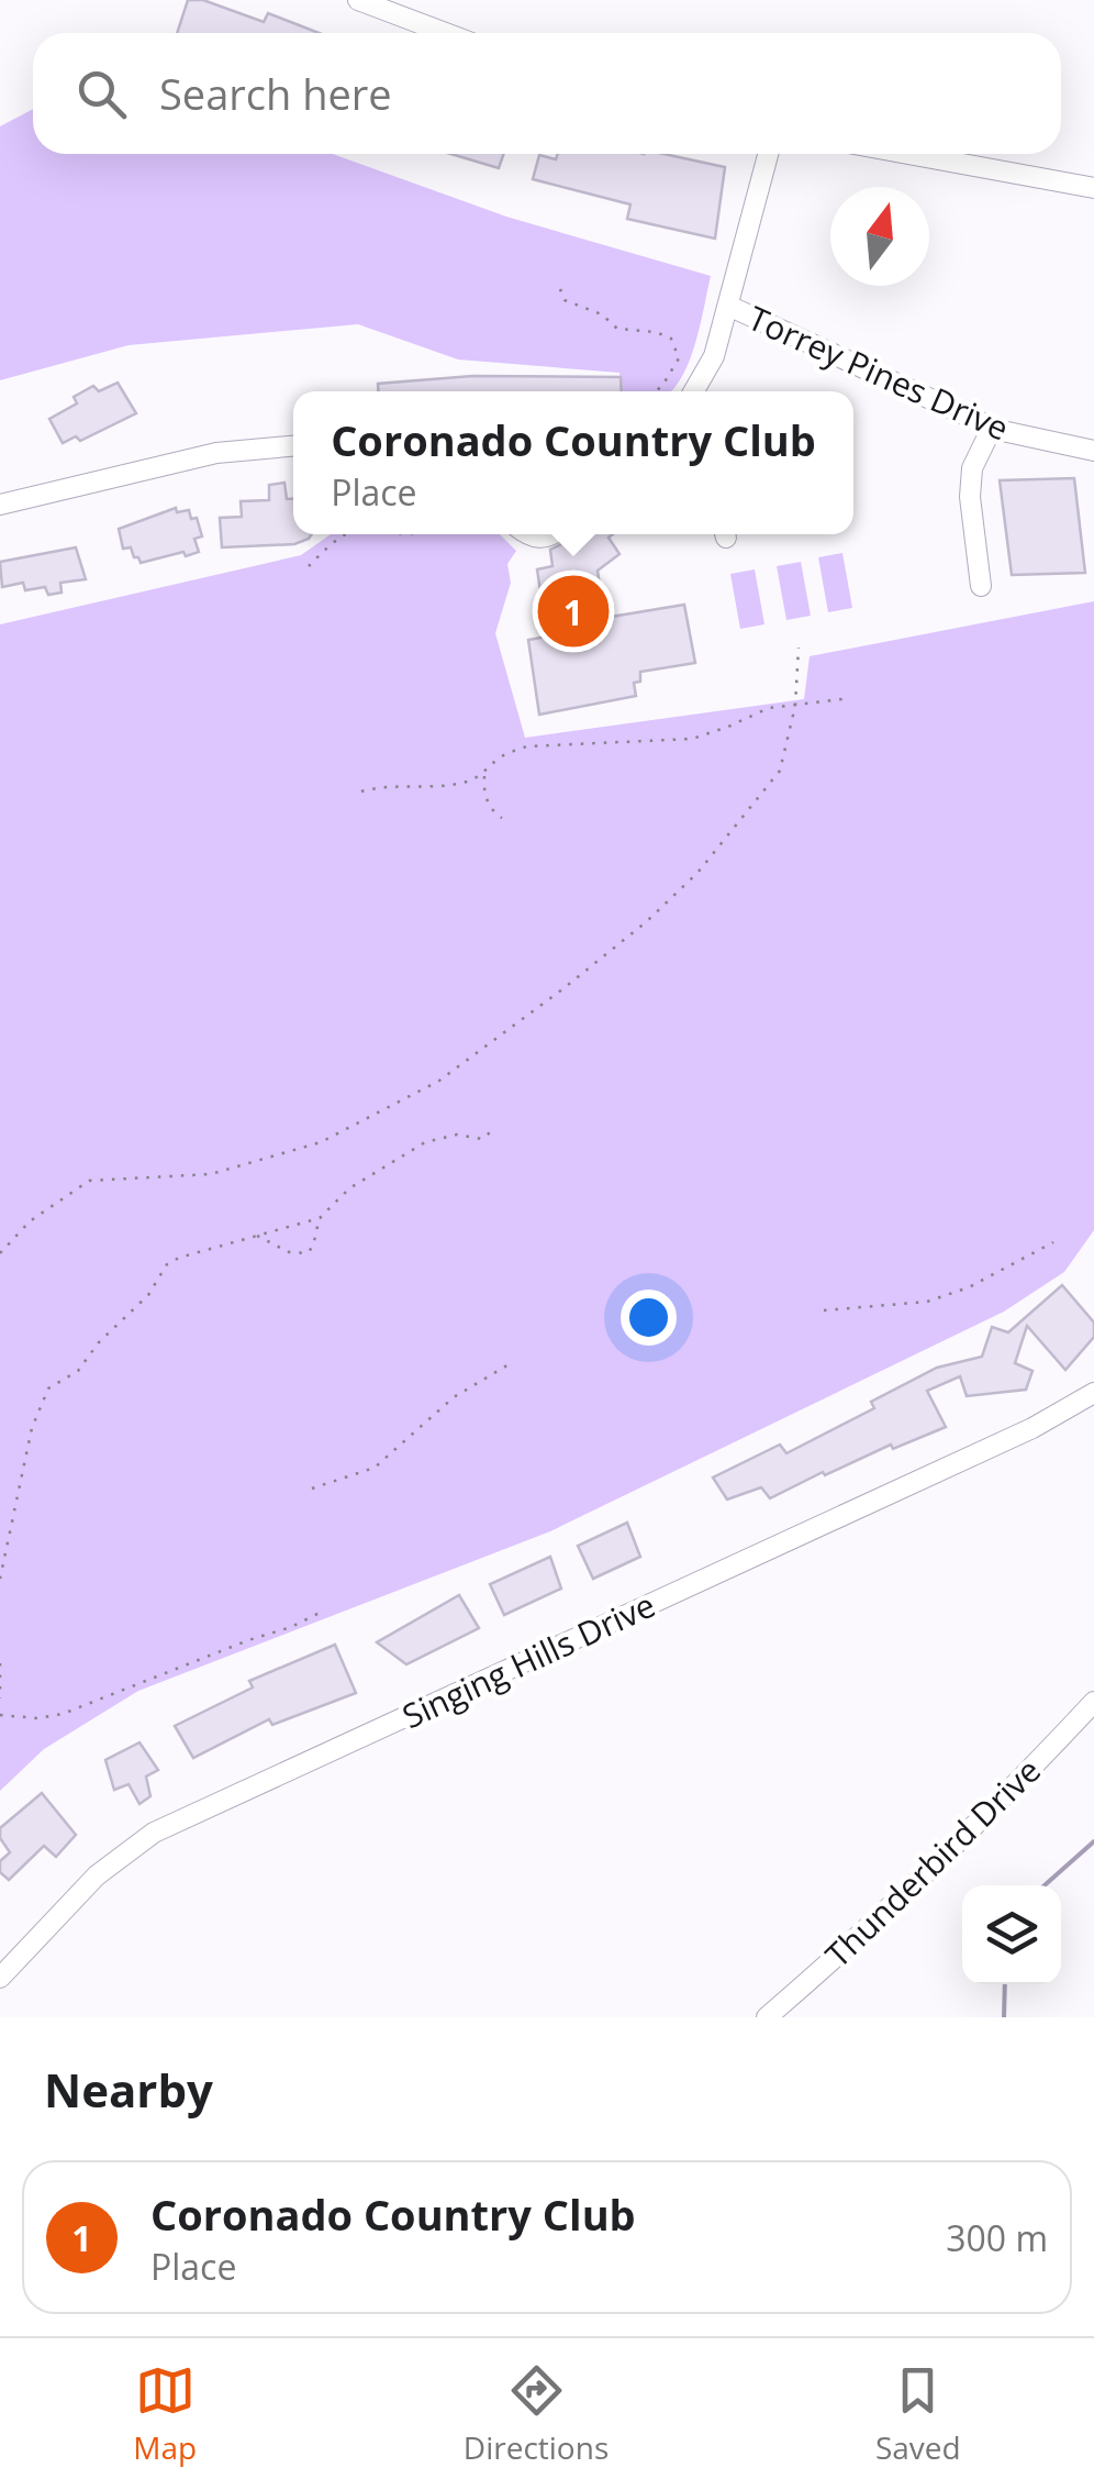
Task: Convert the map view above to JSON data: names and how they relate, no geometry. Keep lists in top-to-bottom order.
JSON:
{
  "streets": {
    "street": ["Torrey Pines Drive", "Singing Hills Drive", "Thunderbird Drive"]
  },
  "north": "top",
  "page": {
    "search": "Search here",
    "popup": ["Coronado Country Club", "Place"],
    "pins": "1",
    "heading": "Nearby",
    "list": [
      {
        "mark": "1",
        "name": "Coronado Country Club",
        "note": "Place",
        "value": "300 m"
      }
    ],
    "nav": ["Map", "Directions", "Saved"]
  }
}
